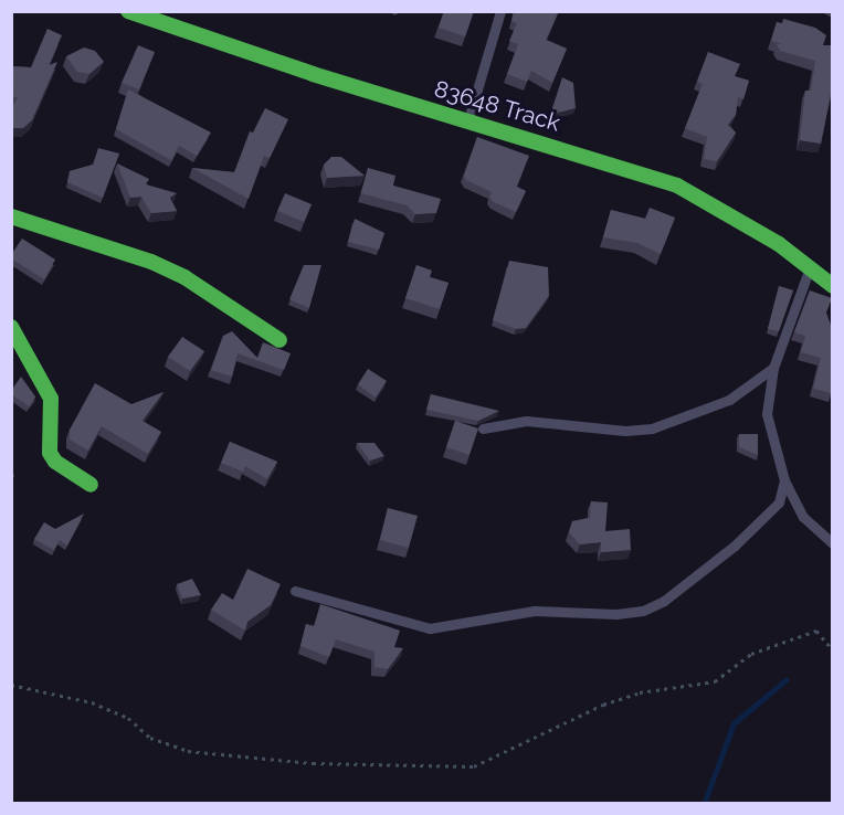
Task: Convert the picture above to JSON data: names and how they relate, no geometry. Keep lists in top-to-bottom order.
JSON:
{
  "streets": {
    "street": ["83648 Track"]
  }
}
